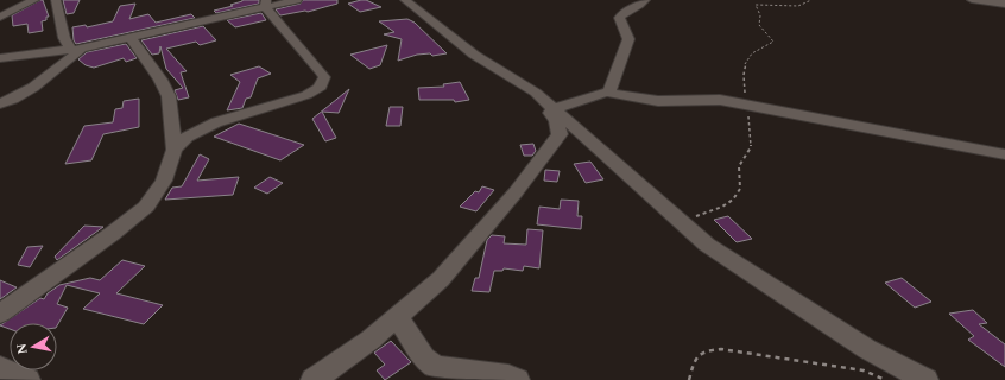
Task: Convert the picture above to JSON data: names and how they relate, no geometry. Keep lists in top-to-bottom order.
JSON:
{
  "north": "left"
}
